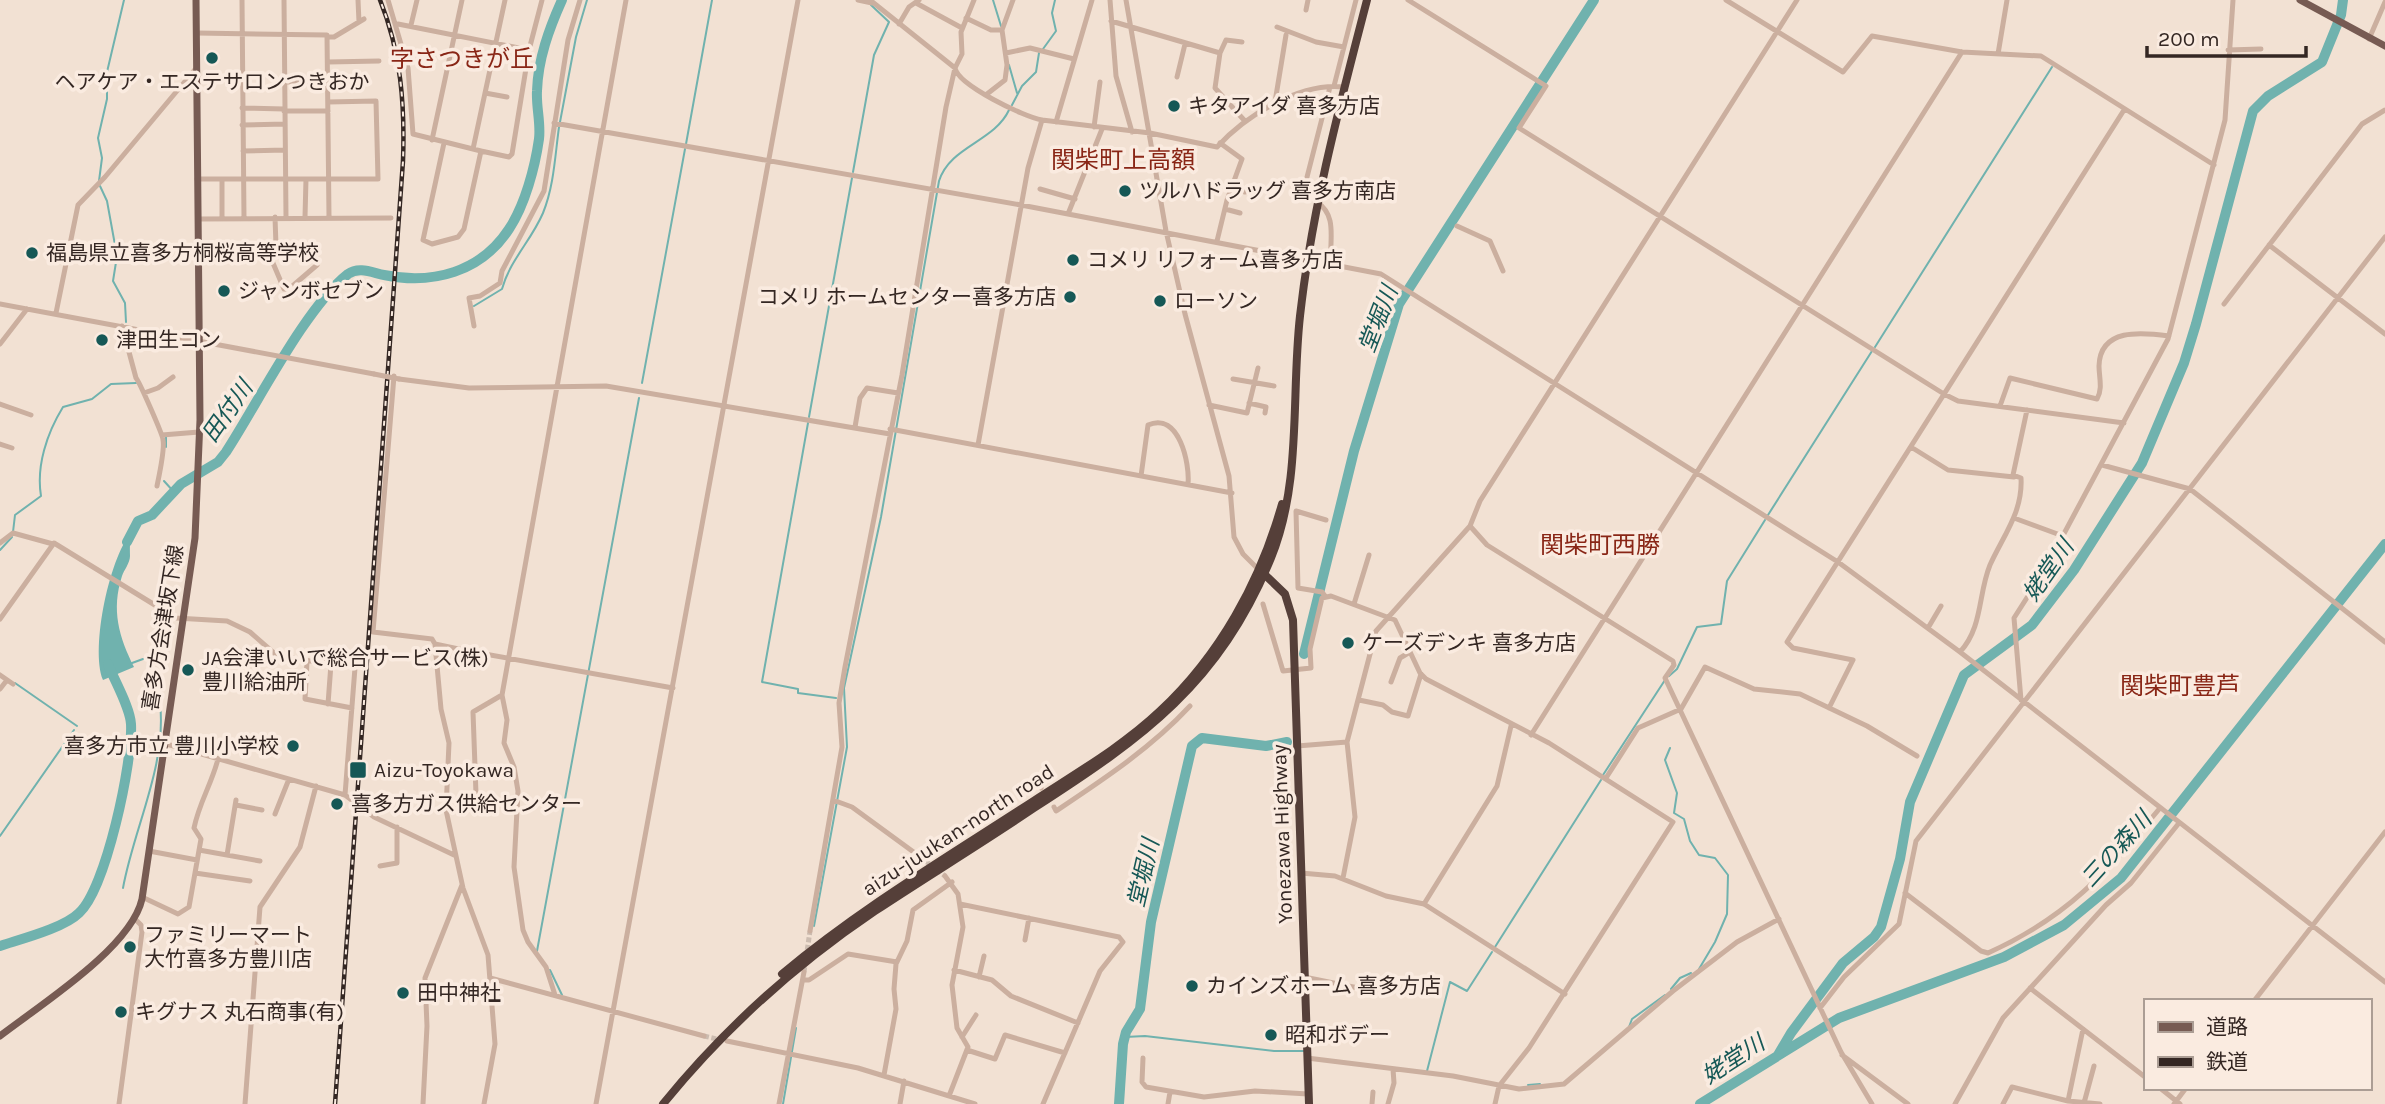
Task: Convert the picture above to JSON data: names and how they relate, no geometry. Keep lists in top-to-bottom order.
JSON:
{
  "streets": {
    "highway": ["aizu-juukan-north road", "Yonezawa Highway"],
    "main road": ["喜多方会津坂下線"]
  },
  "crossings": [
    ["aizu-juukan-north road", "Yonezawa Highway"]
  ],
  "districts": [
    "字さつきが丘",
    "関柴町上高額",
    "関柴町西勝",
    "関柴町豊芦"
  ],
  "water": [
    "堂堀川",
    "田付川",
    "姥堂川",
    "三の森川"
  ],
  "places": {
    "other": [
      "ヘアケア・エステサロンつきおか",
      "キタアイダ 喜多方店",
      "ツルハドラッグ 喜多方南店",
      "福島県立喜多方桐桜高等学校",
      "コメリ リフォーム喜多方店",
      "ジャンボセブン",
      "コメリ ホームセンター喜多方店",
      "ローソン",
      "津田生コン",
      "ケーズデンキ 喜多方店",
      "JA会津いいで総合サービス(株) 豊川給油所",
      "喜多方市立 豊川小学校",
      "喜多方ガス供給センター",
      "ファミリーマート 大竹喜多方豊川店",
      "カインズホーム 喜多方店",
      "田中神社",
      "キグナス 丸石商事(有)",
      "昭和ボデー"
    ],
    "transit": ["Aizu-Toyokawa"]
  },
  "legend": ["道路", "鉄道"],
  "scale_bar": "200 m"
}
